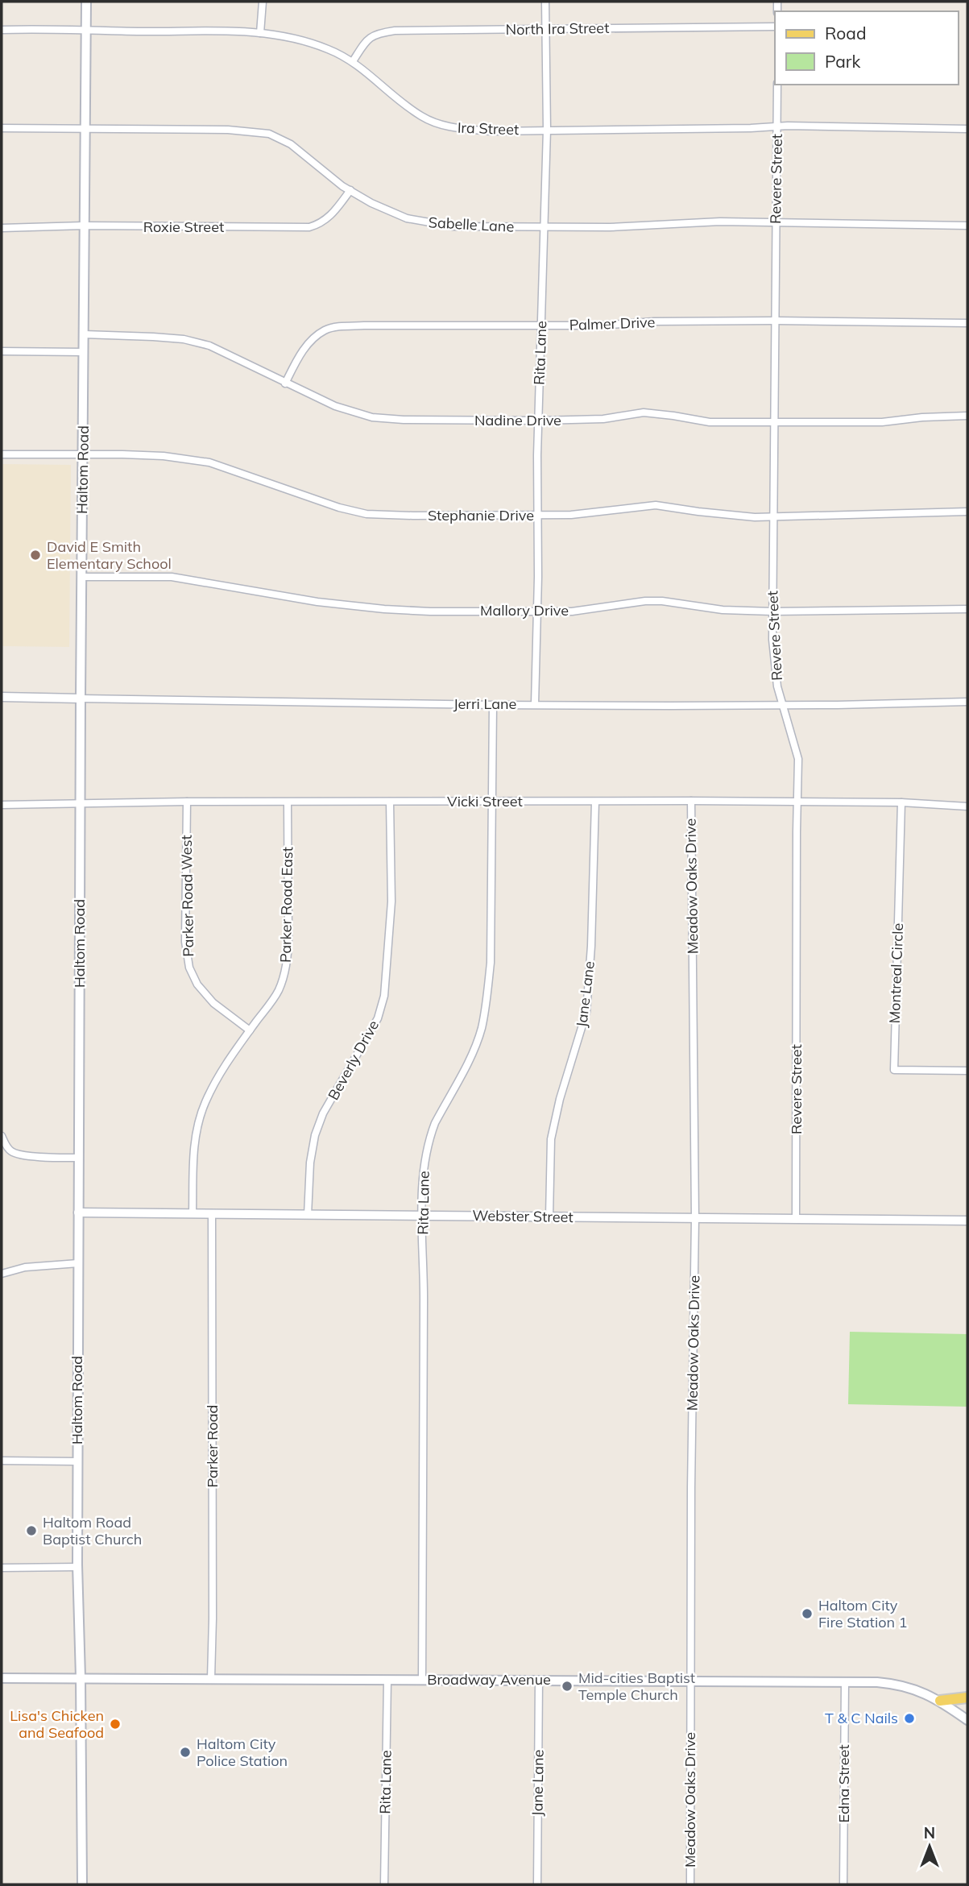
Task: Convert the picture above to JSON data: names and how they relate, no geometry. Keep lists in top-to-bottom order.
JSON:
{
  "streets": {
    "main road": ["Haltom Road", "Broadway Avenue"],
    "street": [
      "North Ira Street",
      "Ira Street",
      "Revere Street",
      "Sabelle Lane",
      "Roxie Street",
      "Palmer Drive",
      "Rita Lane",
      "Nadine Drive",
      "Stephanie Drive",
      "Mallory Drive",
      "Jerri Lane",
      "Vicki Street",
      "Meadow Oaks Drive",
      "Parker Road West",
      "Parker Road East",
      "Montreal Circle",
      "Jane Lane",
      "Beverly Drive",
      "Webster Street",
      "Parker Road",
      "Edna Street"
    ]
  },
  "crossings": [
    ["North Ira Street", "Ira Street"],
    ["North Ira Street", "Rita Lane"],
    ["Ira Street", "Revere Street"],
    ["Ira Street", "Rita Lane"],
    ["Ira Street", "Haltom Road"],
    ["Revere Street", "Sabelle Lane"],
    ["Revere Street", "Palmer Drive"],
    ["Revere Street", "Nadine Drive"],
    ["Revere Street", "Stephanie Drive"],
    ["Revere Street", "Mallory Drive"],
    ["Revere Street", "Jerri Lane"],
    ["Revere Street", "Vicki Street"],
    ["Revere Street", "Webster Street"],
    ["Sabelle Lane", "Roxie Street"],
    ["Sabelle Lane", "Rita Lane"],
    ["Sabelle Lane", "Haltom Road"],
    ["Roxie Street", "Haltom Road"],
    ["Palmer Drive", "Rita Lane"],
    ["Palmer Drive", "Nadine Drive"],
    ["Rita Lane", "Nadine Drive"],
    ["Rita Lane", "Stephanie Drive"],
    ["Rita Lane", "Mallory Drive"],
    ["Rita Lane", "Jerri Lane"],
    ["Rita Lane", "Vicki Street"],
    ["Rita Lane", "Webster Street"],
    ["Rita Lane", "Broadway Avenue"],
    ["Nadine Drive", "Haltom Road"],
    ["Haltom Road", "Stephanie Drive"],
    ["Haltom Road", "Mallory Drive"],
    ["Haltom Road", "Jerri Lane"],
    ["Haltom Road", "Vicki Street"],
    ["Haltom Road", "Webster Street"],
    ["Haltom Road", "Broadway Avenue"],
    ["Vicki Street", "Meadow Oaks Drive"],
    ["Vicki Street", "Parker Road West"],
    ["Vicki Street", "Parker Road East"],
    ["Vicki Street", "Montreal Circle"],
    ["Vicki Street", "Jane Lane"],
    ["Vicki Street", "Beverly Drive"],
    ["Meadow Oaks Drive", "Webster Street"],
    ["Meadow Oaks Drive", "Broadway Avenue"],
    ["Parker Road West", "Parker Road East"],
    ["Jane Lane", "Webster Street"],
    ["Jane Lane", "Broadway Avenue"],
    ["Beverly Drive", "Webster Street"],
    ["Webster Street", "Parker Road"],
    ["Parker Road", "Broadway Avenue"],
    ["Broadway Avenue", "Edna Street"]
  ],
  "places": [
    "David E Smith Elementary School",
    "Haltom Road Baptist Church",
    "Haltom City Fire Station 1",
    "Mid-cities Baptist Temple Church",
    "T & C Nails",
    "Lisa's Chicken and Seafood",
    "Haltom City Police Station"
  ],
  "legend": ["Road", "Park"],
  "north": "top"
}
